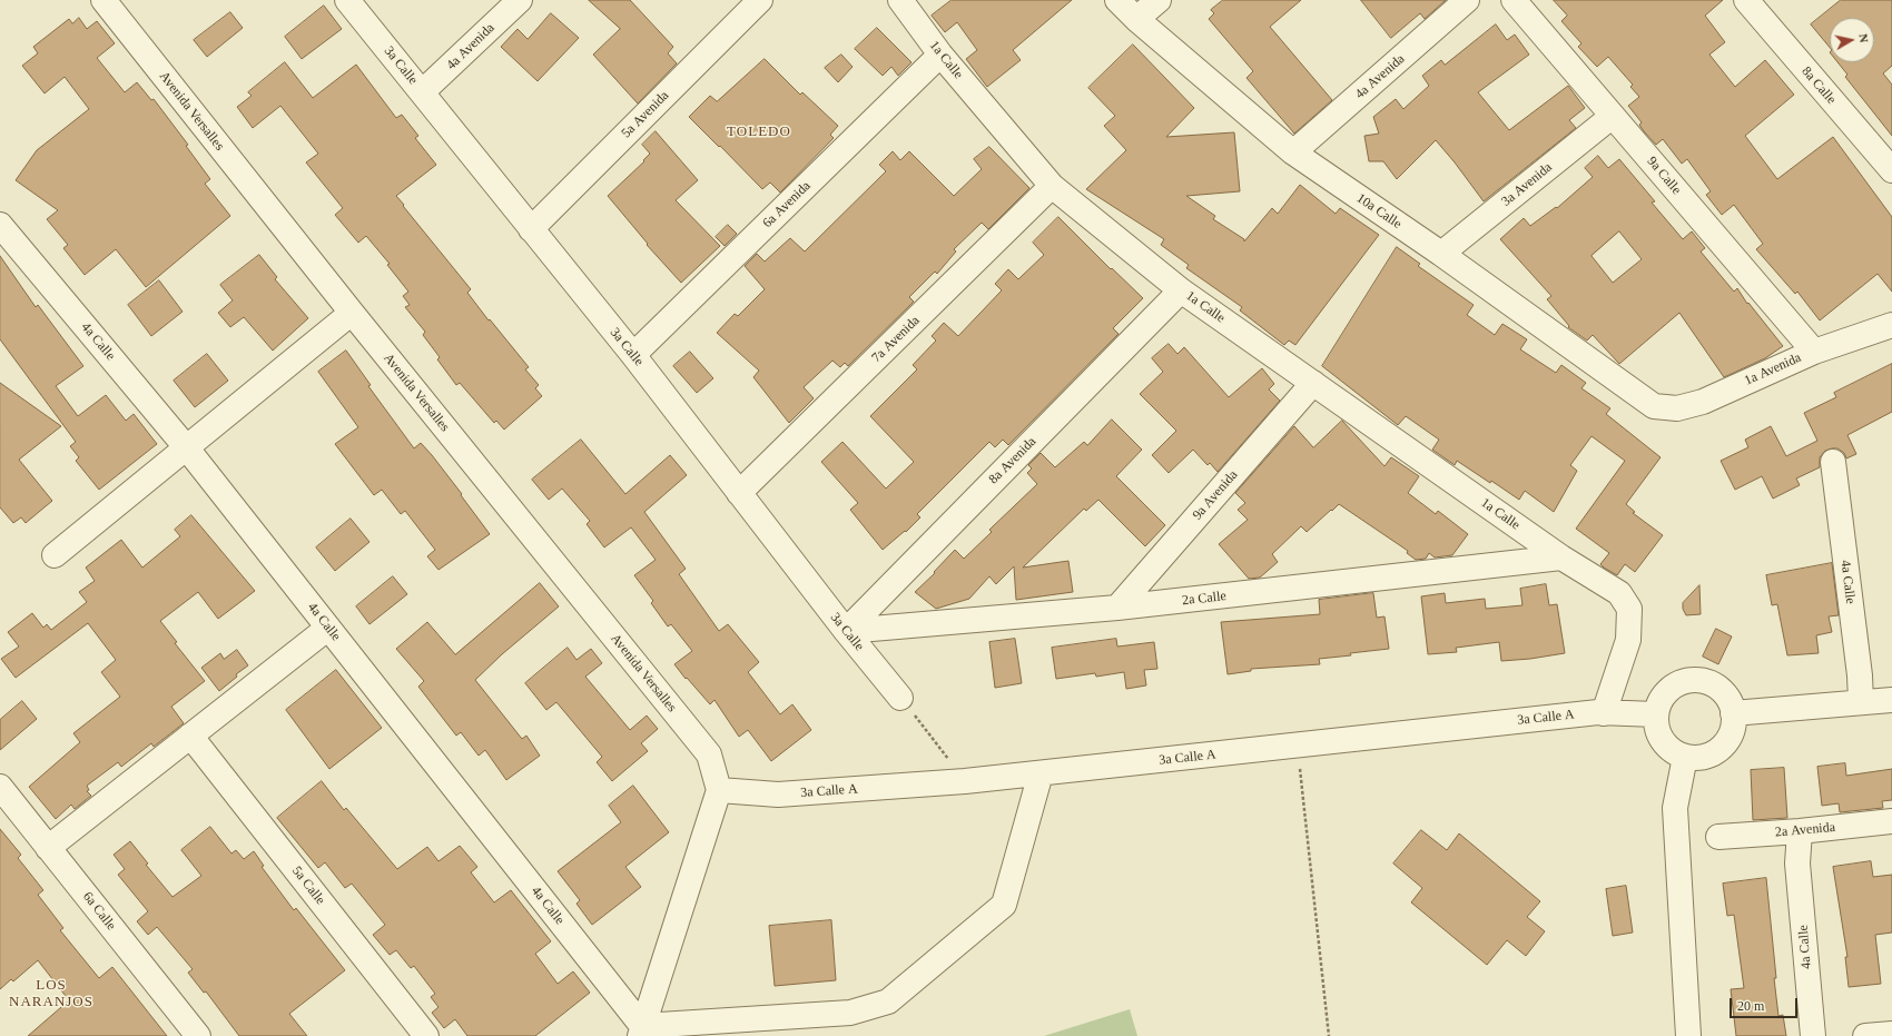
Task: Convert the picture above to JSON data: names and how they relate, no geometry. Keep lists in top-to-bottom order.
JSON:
{
  "streets": {
    "street": [
      "4a Avenida",
      "1a Calle",
      "3a Calle",
      "8a Calle",
      "Avenida Versalles",
      "5a Avenida",
      "9a Calle",
      "3a Avenida",
      "6a Avenida",
      "10a Calle",
      "7a Avenida",
      "4a Calle",
      "1a Avenida",
      "8a Avenida",
      "9a Avenida",
      "2a Calle",
      "3a Calle A",
      "2a Avenida",
      "5a Calle",
      "6a Calle"
    ]
  },
  "crossings": [
    ["4a Avenida", "3a Calle"],
    ["4a Avenida", "10a Calle"],
    ["1a Calle", "6a Avenida"],
    ["1a Calle", "7a Avenida"],
    ["1a Calle", "8a Avenida"],
    ["1a Calle", "9a Avenida"],
    ["1a Calle", "2a Calle"],
    ["1a Calle", "3a Calle A"],
    ["3a Calle", "5a Avenida"],
    ["3a Calle", "6a Avenida"],
    ["3a Calle", "7a Avenida"],
    ["3a Calle", "8a Avenida"],
    ["3a Calle", "2a Calle"],
    ["Avenida Versalles", "3a Calle A"],
    ["9a Calle", "3a Avenida"],
    ["9a Calle", "1a Avenida"],
    ["3a Avenida", "10a Calle"],
    ["10a Calle", "1a Avenida"],
    ["4a Calle", "2a Avenida"],
    ["8a Avenida", "2a Calle"],
    ["9a Avenida", "2a Calle"]
  ],
  "districts": ["TOLEDO", "LOS NARANJOS"],
  "scale_bar": "20 m",
  "north": "right"
}
